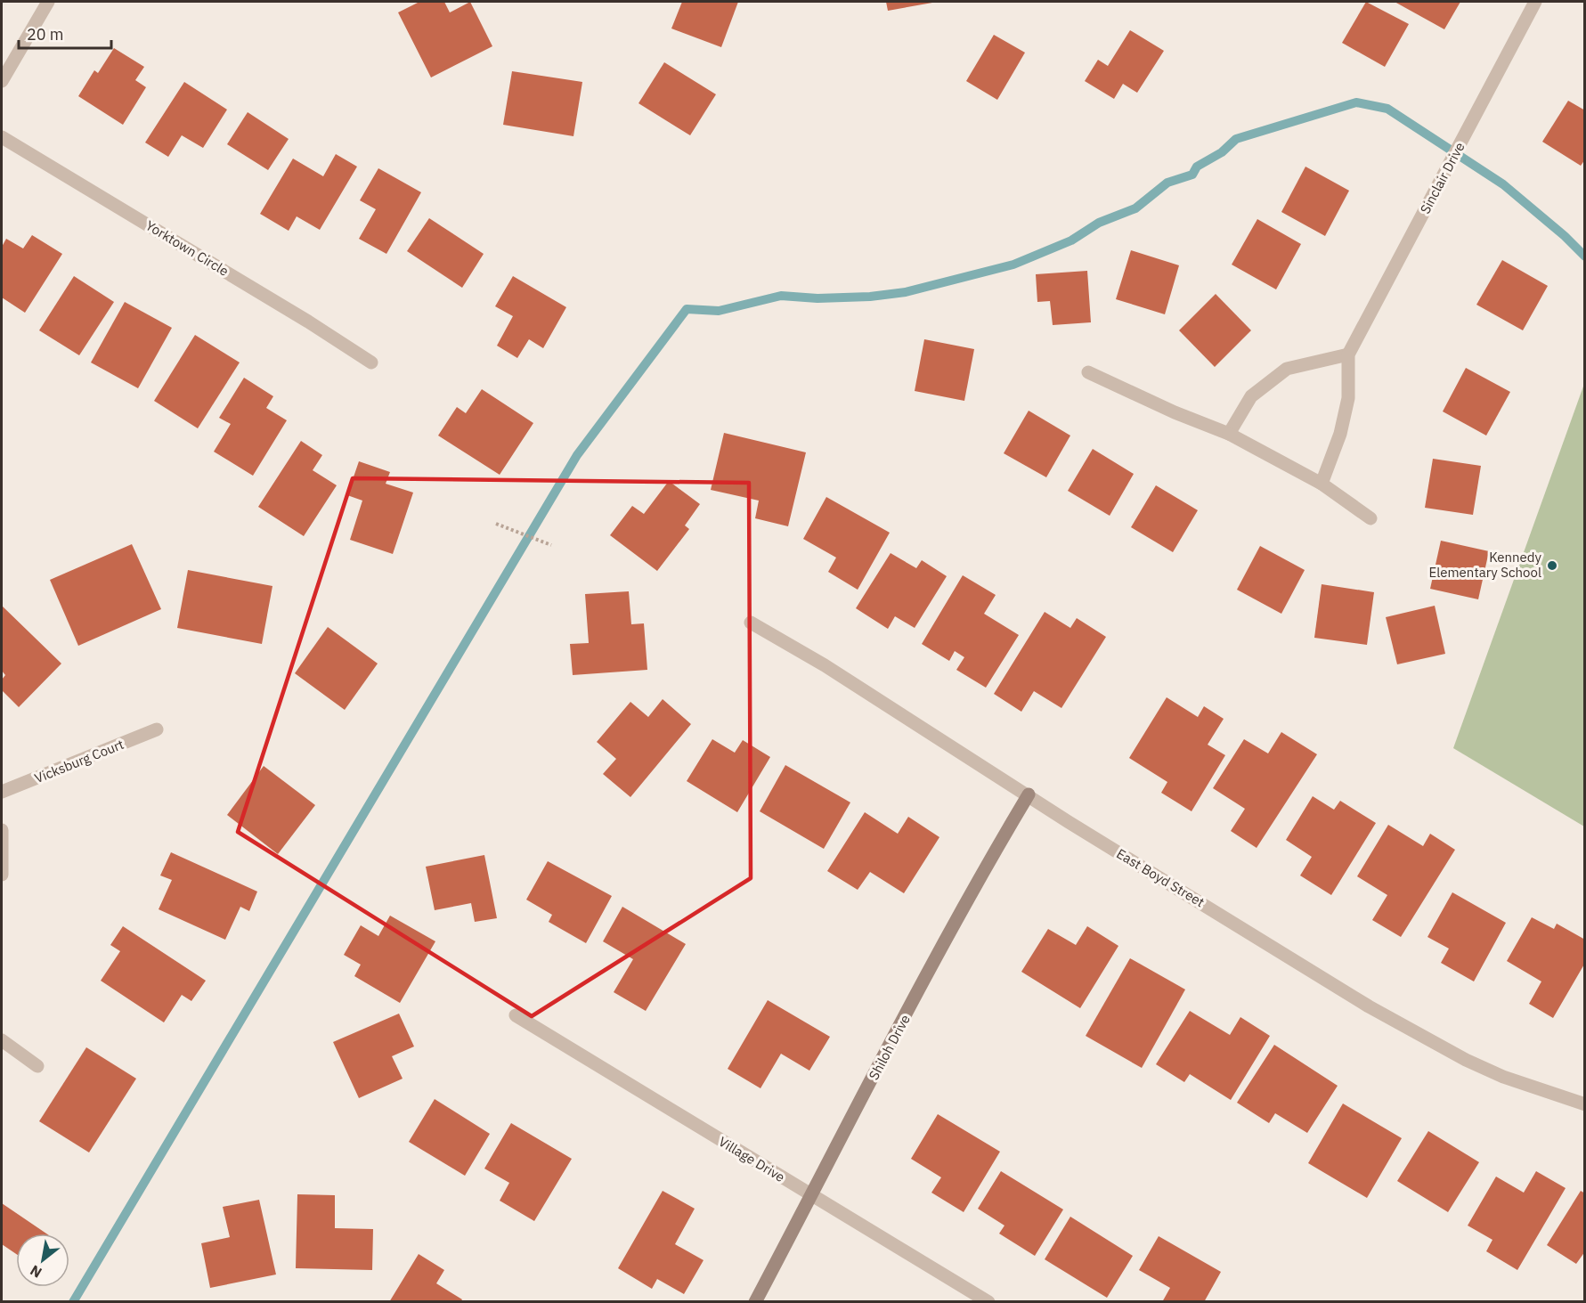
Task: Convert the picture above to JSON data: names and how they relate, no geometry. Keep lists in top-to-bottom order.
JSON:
{
  "streets": {
    "street": [
      "Sinclair Drive",
      "Yorktown Circle",
      "Vicksburg Court",
      "East Boyd Street",
      "Shiloh Drive",
      "Village Drive"
    ]
  },
  "crossings": [
    ["East Boyd Street", "Shiloh Drive"],
    ["Shiloh Drive", "Village Drive"]
  ],
  "places": ["Kennedy Elementary School"],
  "scale_bar": "20 m",
  "north": "bottom left"
}
